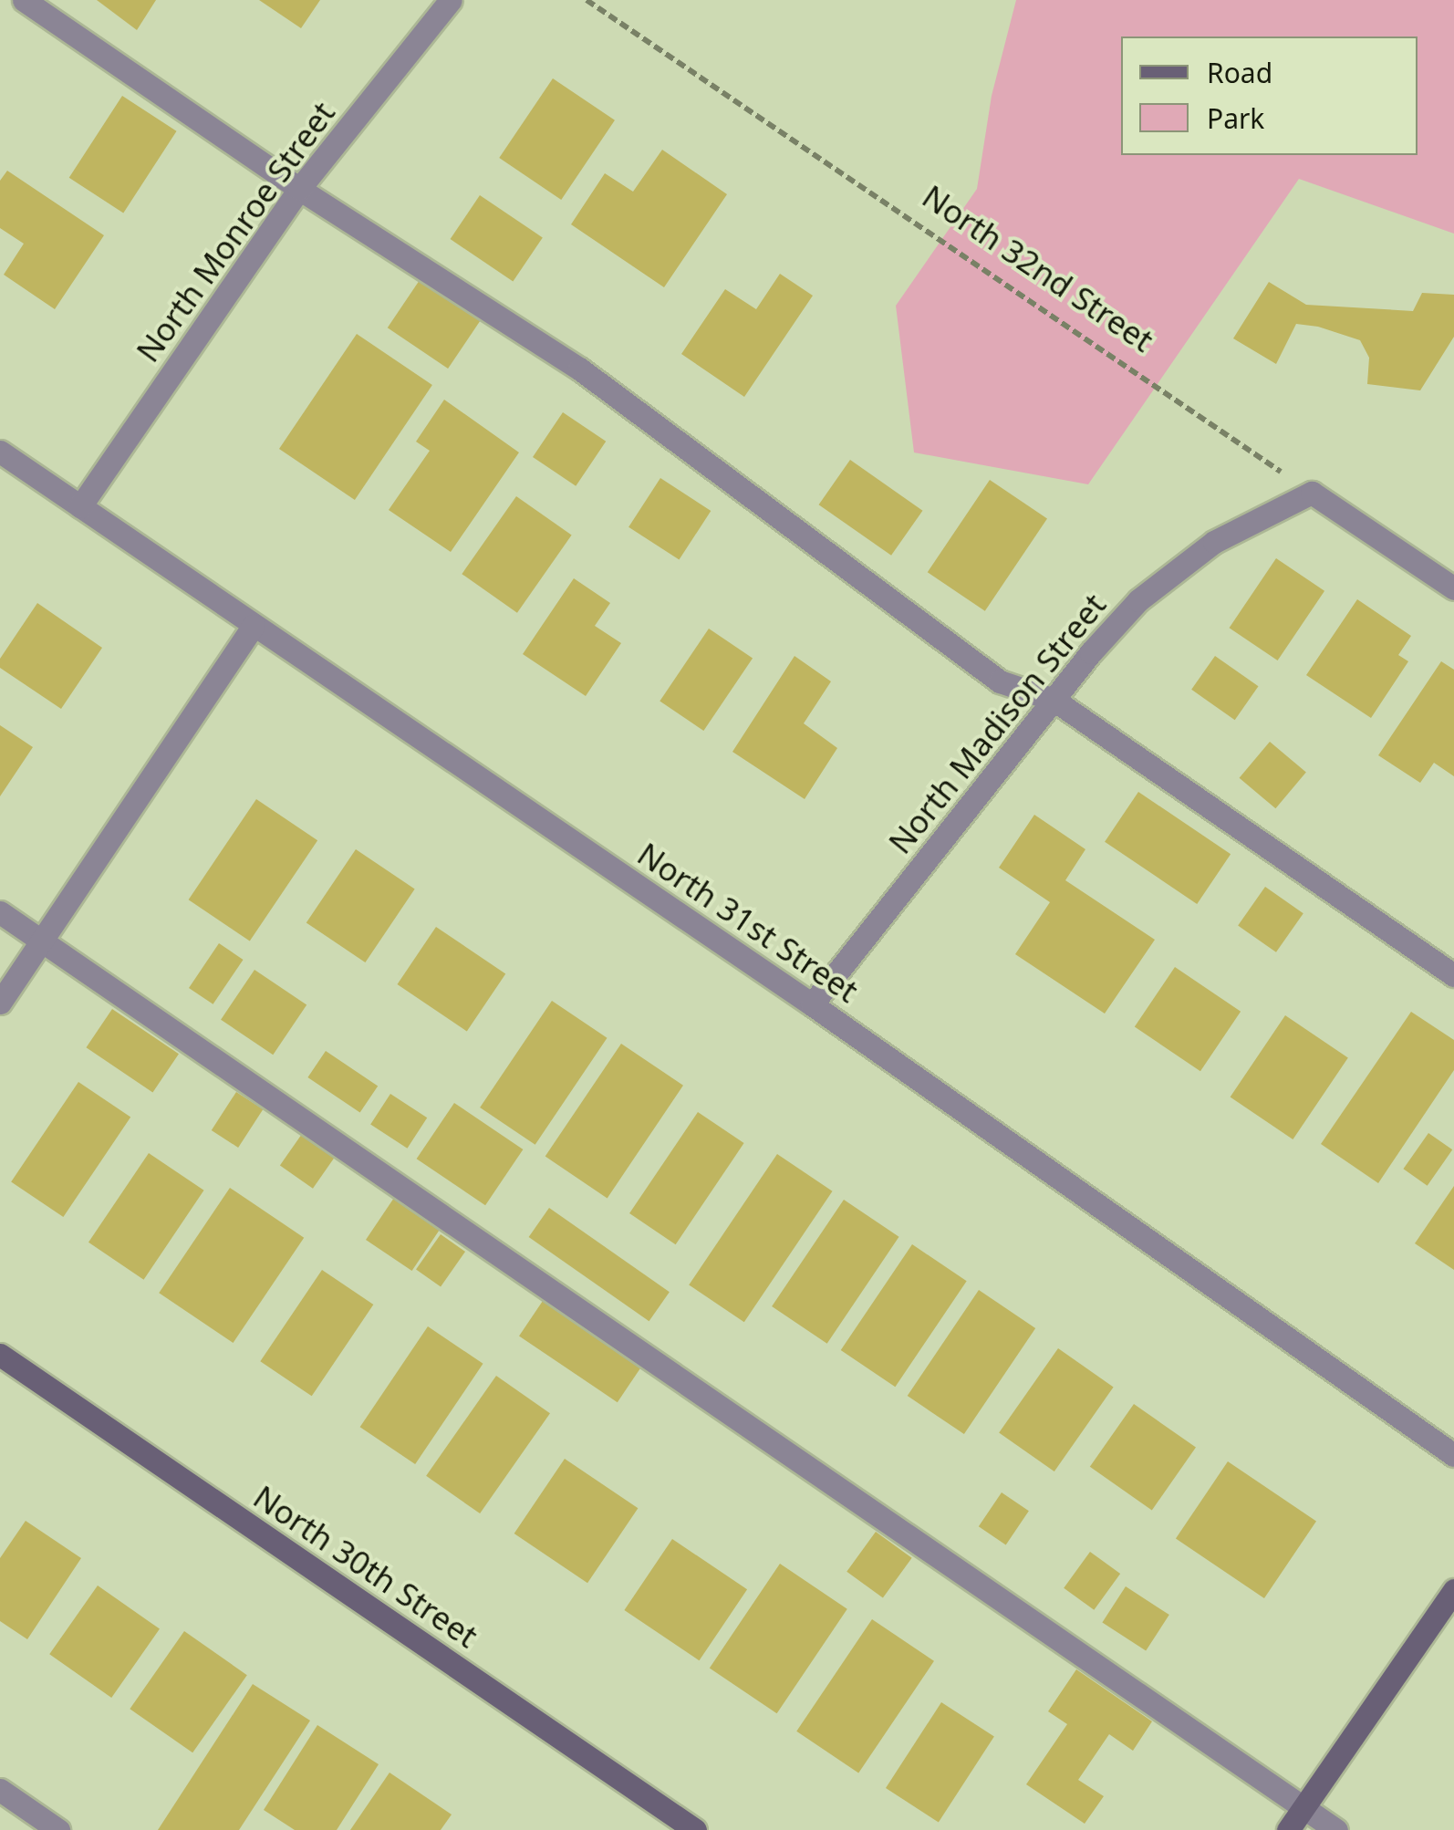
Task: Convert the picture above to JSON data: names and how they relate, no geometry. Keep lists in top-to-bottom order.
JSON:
{
  "streets": {
    "main road": ["North 30th Street"],
    "street": ["North Monroe Street", "North Madison Street", "North 31st Street"],
    "path": ["North 32nd Street"]
  },
  "crossings": [
    ["North Monroe Street", "North 31st Street"],
    ["North 32nd Street", "North Madison Street"],
    ["North Madison Street", "North 31st Street"]
  ],
  "legend": ["Road", "Park"]
}
